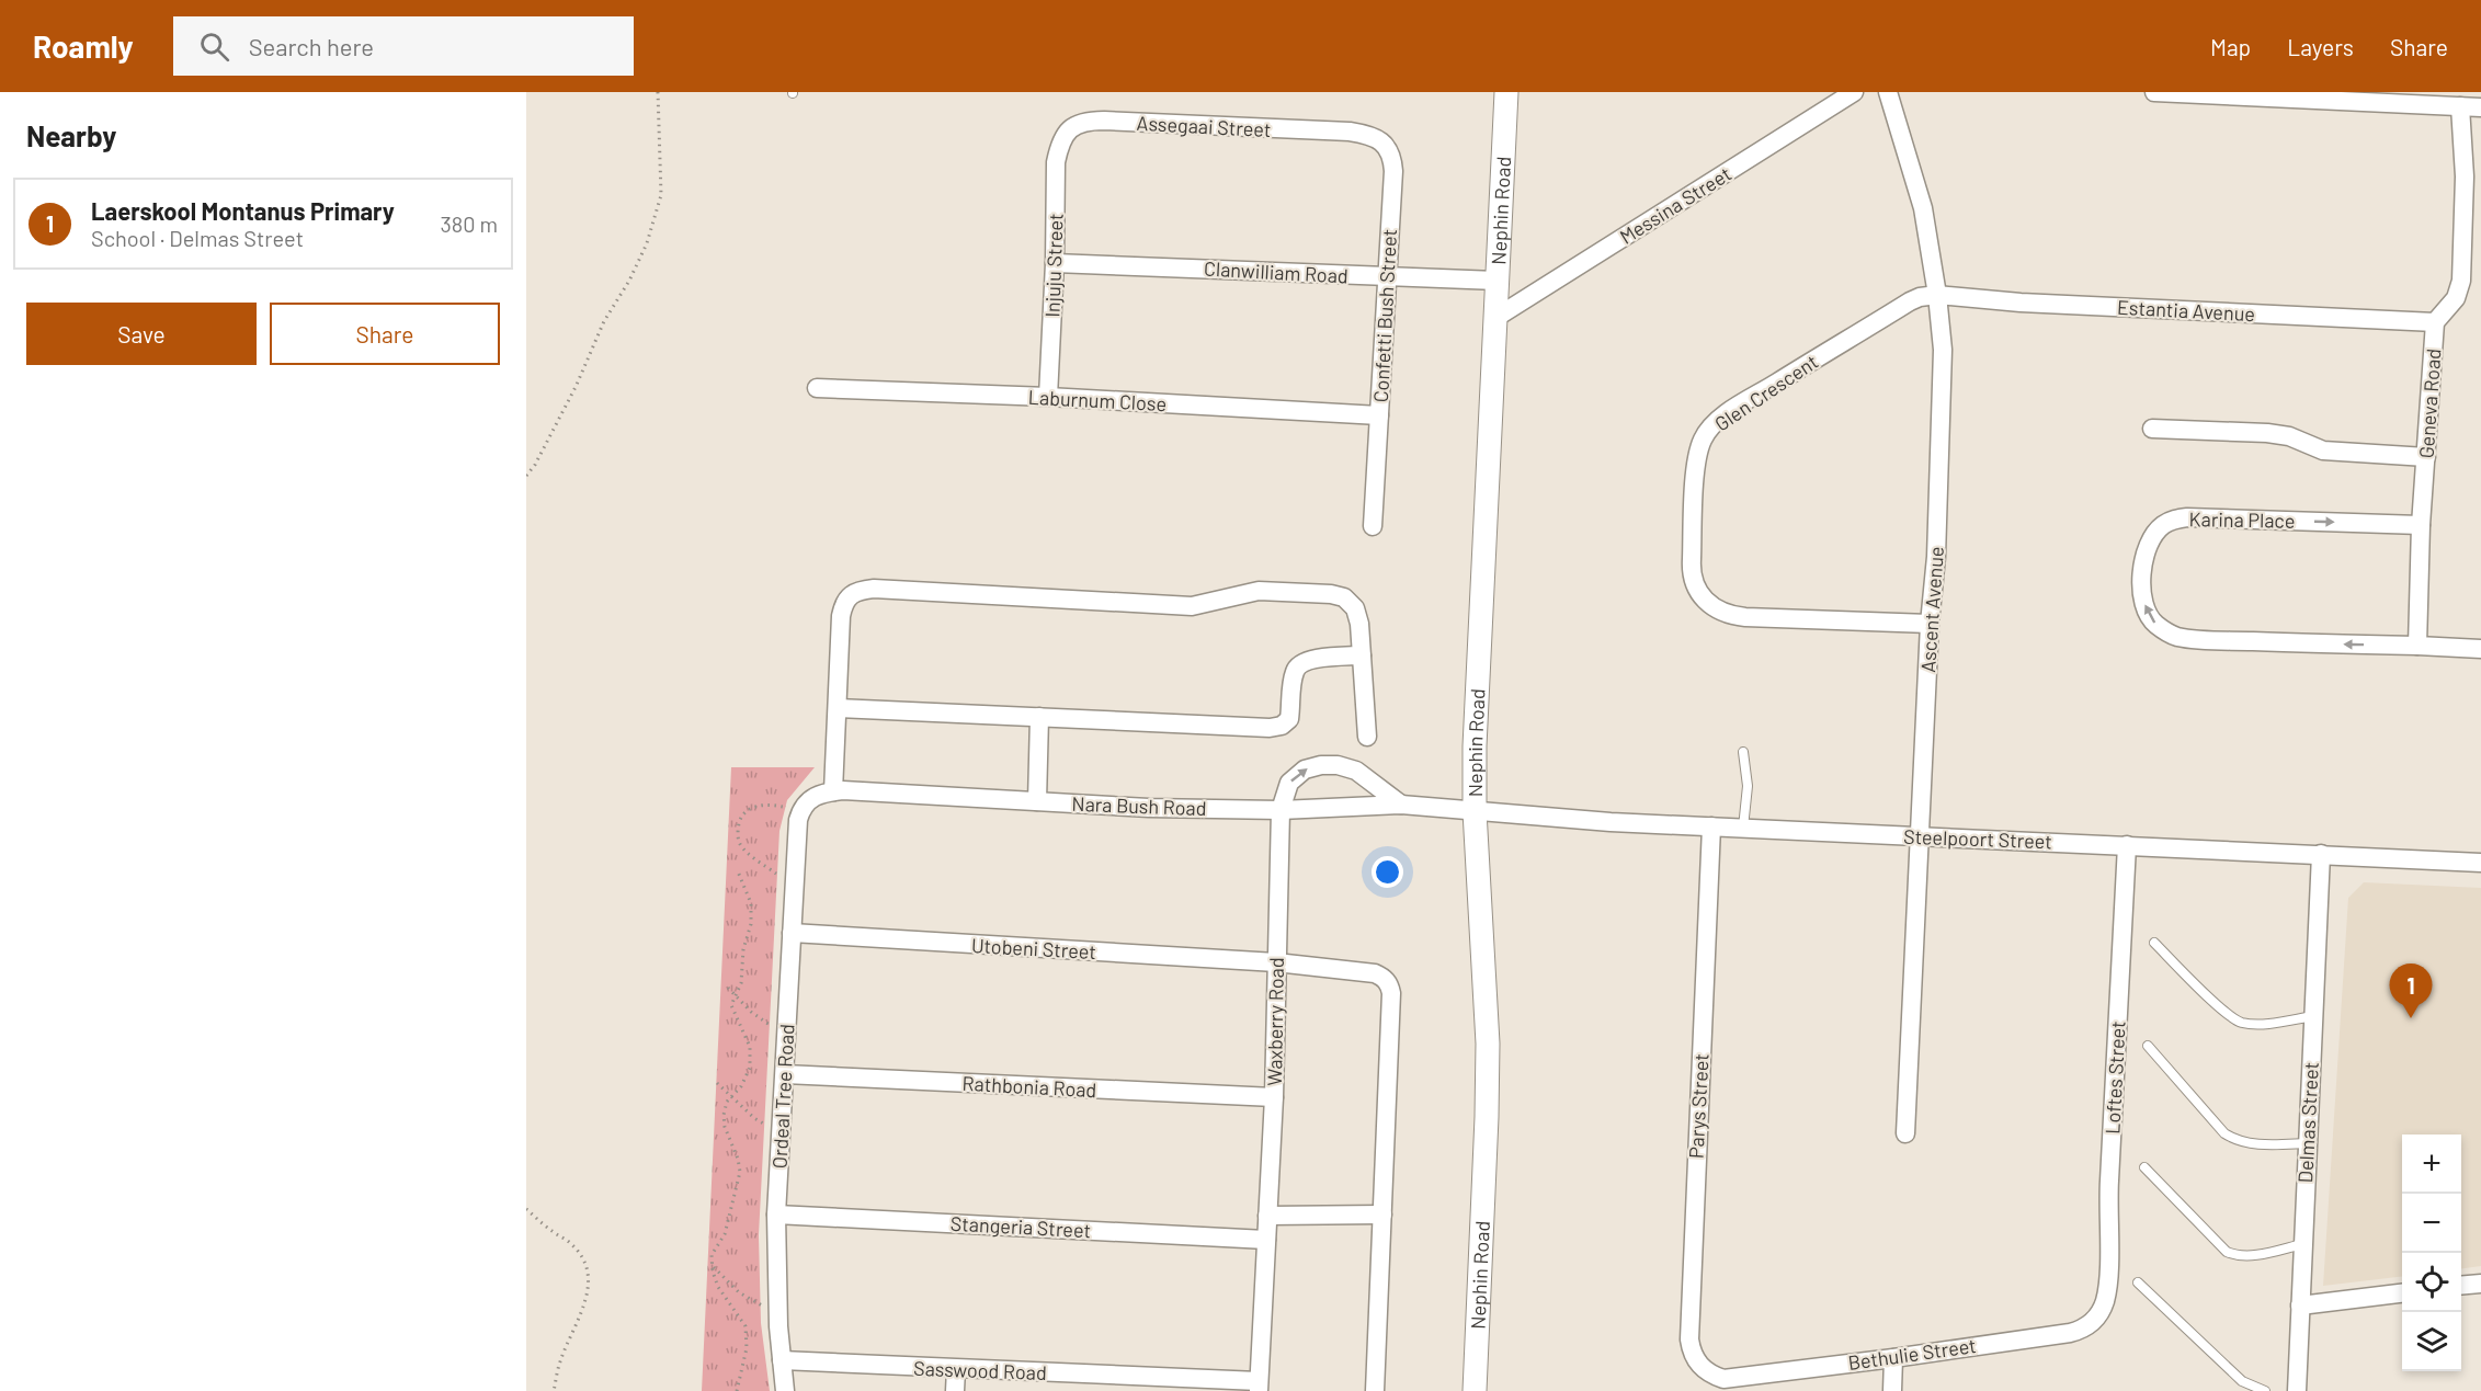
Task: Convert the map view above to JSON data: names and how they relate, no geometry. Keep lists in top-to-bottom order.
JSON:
{
  "streets": {
    "street": [
      "Assegaai Street",
      "Messina Street",
      "Nephin Road",
      "Injuju Street",
      "Clanwilliam Road",
      "Estantia Avenue",
      "Confetti Bush Street",
      "Glen Crescent",
      "Laburnum Close",
      "Geneva Road",
      "Karina Place",
      "Ascent Avenue",
      "Nara Bush Road",
      "Steelpoort Street",
      "Utobeni Street",
      "Waxberry Road",
      "Loftes Street",
      "Rathbonia Road",
      "Ordeal Tree Road",
      "Parys Street",
      "Delmas Street",
      "Stangeria Street",
      "Bethulie Street",
      "Sasswood Road"
    ]
  },
  "crossings": [
    ["Assegaai Street", "Injuju Street"],
    ["Assegaai Street", "Confetti Bush Street"],
    ["Messina Street", "Nephin Road"],
    ["Nephin Road", "Clanwilliam Road"],
    ["Nephin Road", "Nara Bush Road"],
    ["Nephin Road", "Steelpoort Street"],
    ["Injuju Street", "Clanwilliam Road"],
    ["Injuju Street", "Laburnum Close"],
    ["Clanwilliam Road", "Confetti Bush Street"],
    ["Estantia Avenue", "Glen Crescent"],
    ["Estantia Avenue", "Geneva Road"],
    ["Estantia Avenue", "Ascent Avenue"],
    ["Confetti Bush Street", "Laburnum Close"],
    ["Glen Crescent", "Ascent Avenue"],
    ["Geneva Road", "Karina Place"],
    ["Ascent Avenue", "Steelpoort Street"],
    ["Nara Bush Road", "Steelpoort Street"],
    ["Nara Bush Road", "Waxberry Road"],
    ["Nara Bush Road", "Ordeal Tree Road"],
    ["Steelpoort Street", "Loftes Street"],
    ["Steelpoort Street", "Parys Street"],
    ["Steelpoort Street", "Delmas Street"],
    ["Utobeni Street", "Waxberry Road"],
    ["Utobeni Street", "Ordeal Tree Road"],
    ["Waxberry Road", "Rathbonia Road"],
    ["Waxberry Road", "Stangeria Street"],
    ["Waxberry Road", "Sasswood Road"],
    ["Loftes Street", "Bethulie Street"],
    ["Rathbonia Road", "Ordeal Tree Road"],
    ["Ordeal Tree Road", "Stangeria Street"],
    ["Ordeal Tree Road", "Sasswood Road"],
    ["Parys Street", "Bethulie Street"]
  ],
  "page": {
    "header": "Roamly",
    "search": "Search here",
    "nav": ["Map", "Layers", "Share"],
    "heading": "Nearby",
    "list": [
      {
        "mark": "1",
        "name": "Laerskool Montanus Primary",
        "note": "School · Delmas Street",
        "value": "380 m"
      }
    ],
    "buttons": ["Save", "Share"],
    "pins": "1",
    "map_buttons": ["+", "−"]
  }
}
